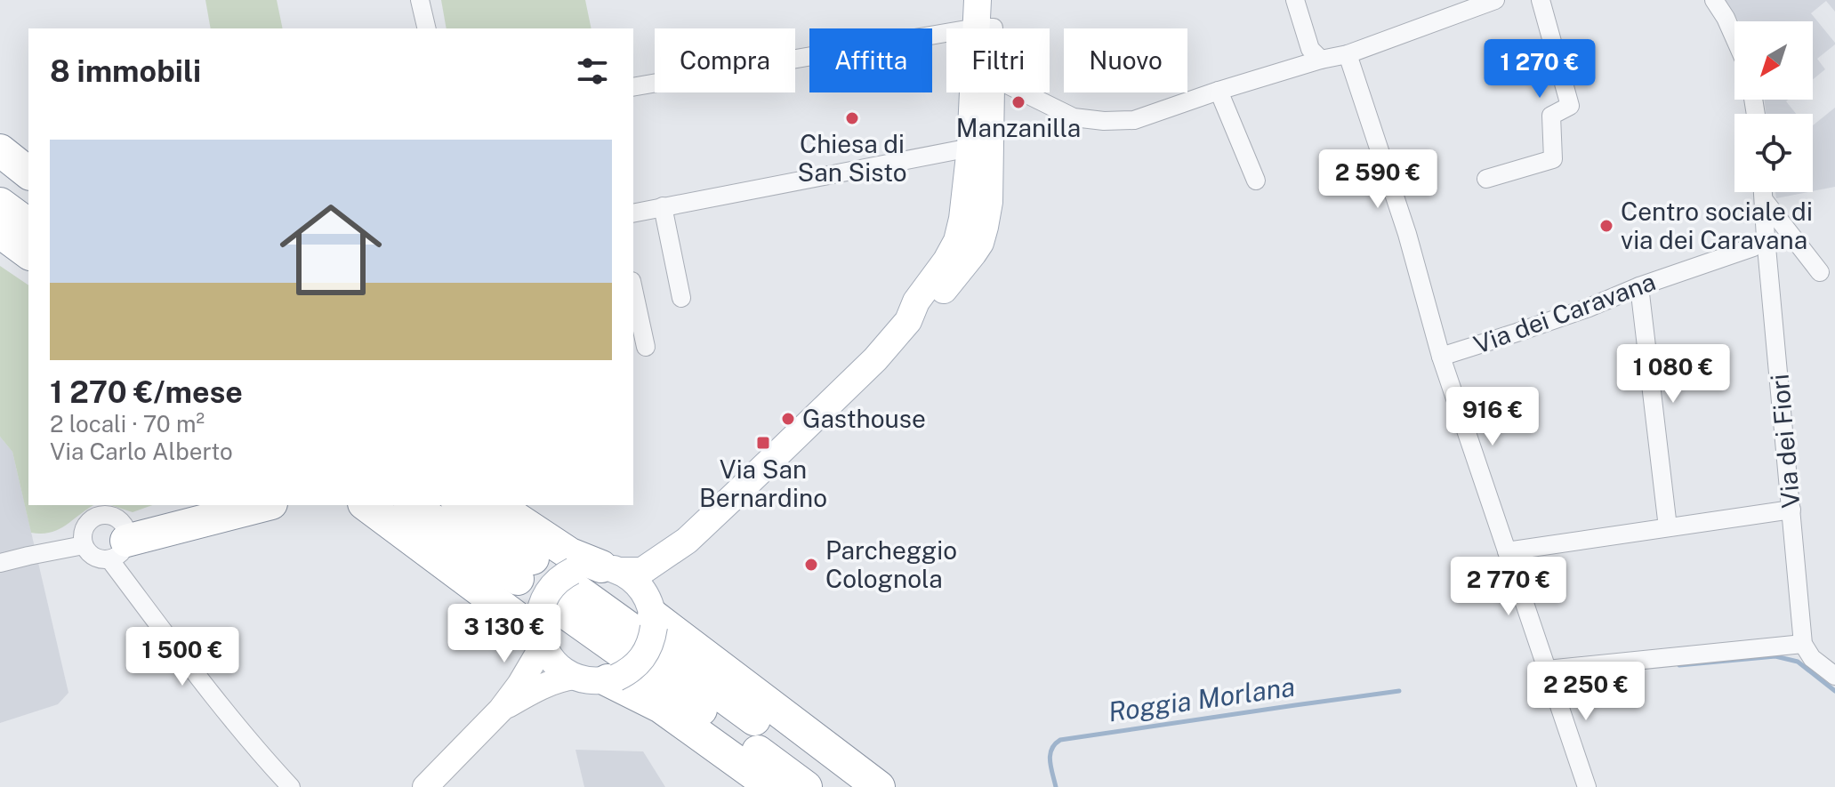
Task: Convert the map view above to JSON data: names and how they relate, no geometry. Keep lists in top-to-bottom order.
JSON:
{
  "streets": {
    "street": ["Via dei Caravana", "Via dei Fiori"]
  },
  "crossings": [
    ["Via dei Caravana", "Via dei Fiori"]
  ],
  "water": ["Roggia Morlana"],
  "places": {
    "other": [
      "Manzanilla",
      "Chiesa di San Sisto",
      "Centro sociale di via dei Caravana",
      "Gasthouse",
      "Parcheggio Colognola"
    ],
    "transit": ["Via San Bernardino"]
  },
  "north": "bottom left",
  "page": {
    "chip": [
      "Compra",
      "Affitta",
      "Filtri",
      "Nuovo"
    ],
    "heading": "8 immobili",
    "price": [
      "1 270 €",
      "2 590 €",
      "1 080 €",
      "916 €",
      "2 770 €",
      "3 130 €",
      "1 500 €",
      "2 250 €"
    ],
    "list": [
      {
        "name": "1 270 €/mese",
        "note": "2 locali · 70 m² · Via Carlo Alberto"
      }
    ]
  }
}
